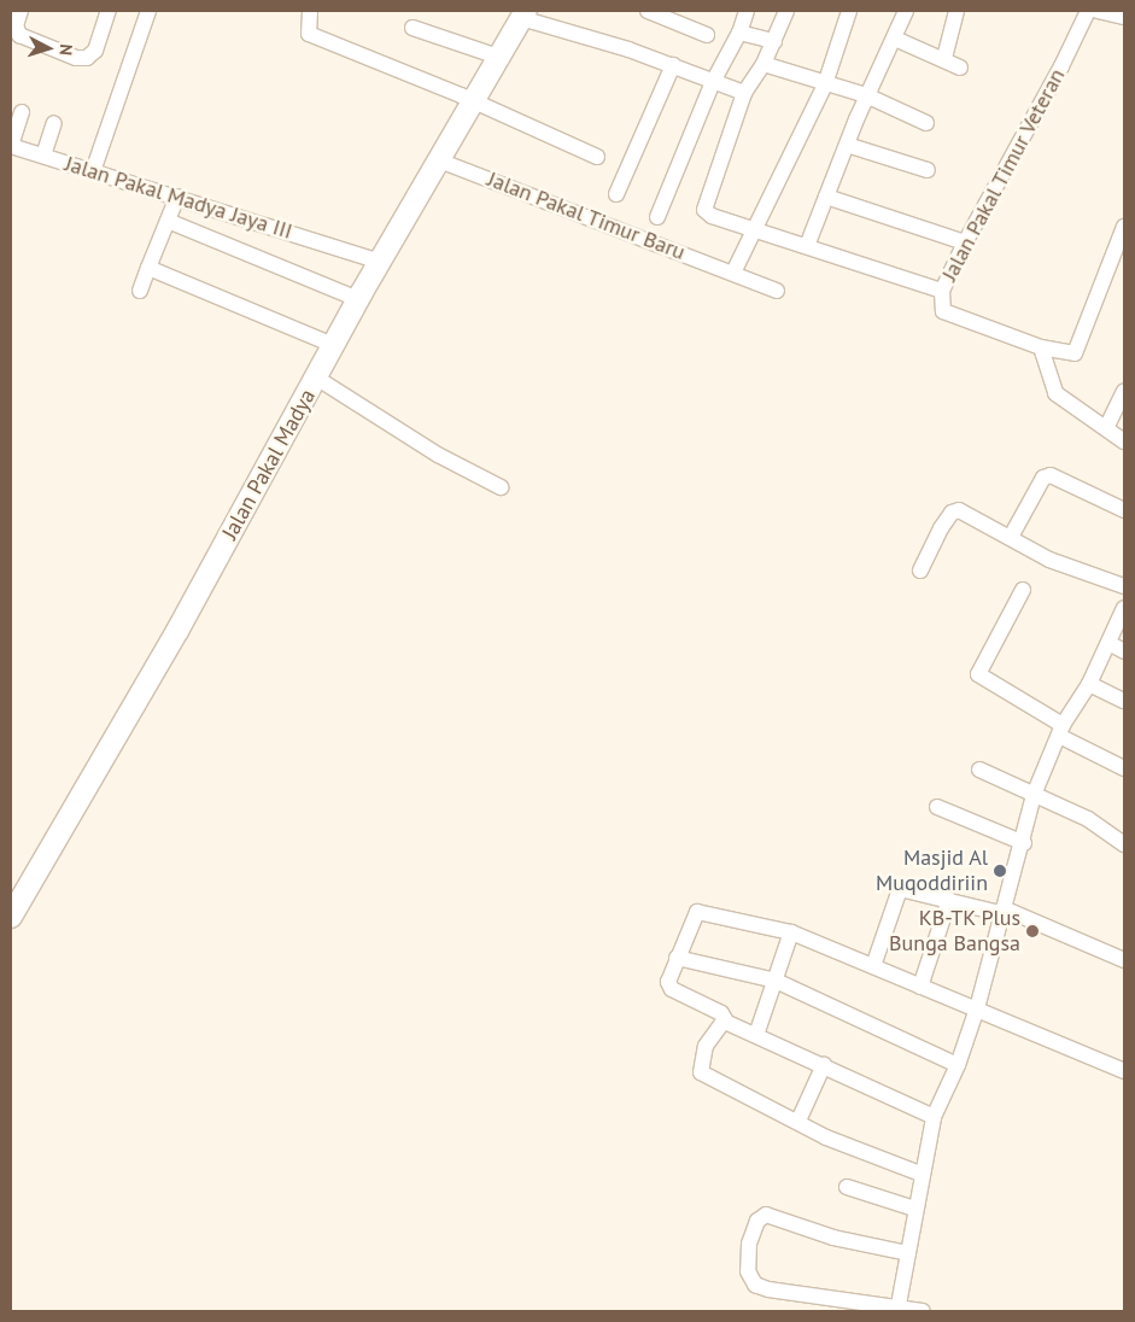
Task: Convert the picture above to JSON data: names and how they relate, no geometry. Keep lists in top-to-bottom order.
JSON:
{
  "streets": {
    "street": [
      "Jalan Pakal Timur Veteran",
      "Jalan Pakal Madya Jaya III",
      "Jalan Pakal Timur Baru",
      "Jalan Pakal Madya"
    ]
  },
  "crossings": [
    ["Jalan Pakal Madya Jaya III", "Jalan Pakal Madya"],
    ["Jalan Pakal Timur Baru", "Jalan Pakal Madya"]
  ],
  "places": ["Masjid Al Muqoddiriin", "KB-TK Plus Bunga Bangsa"],
  "north": "right"
}
